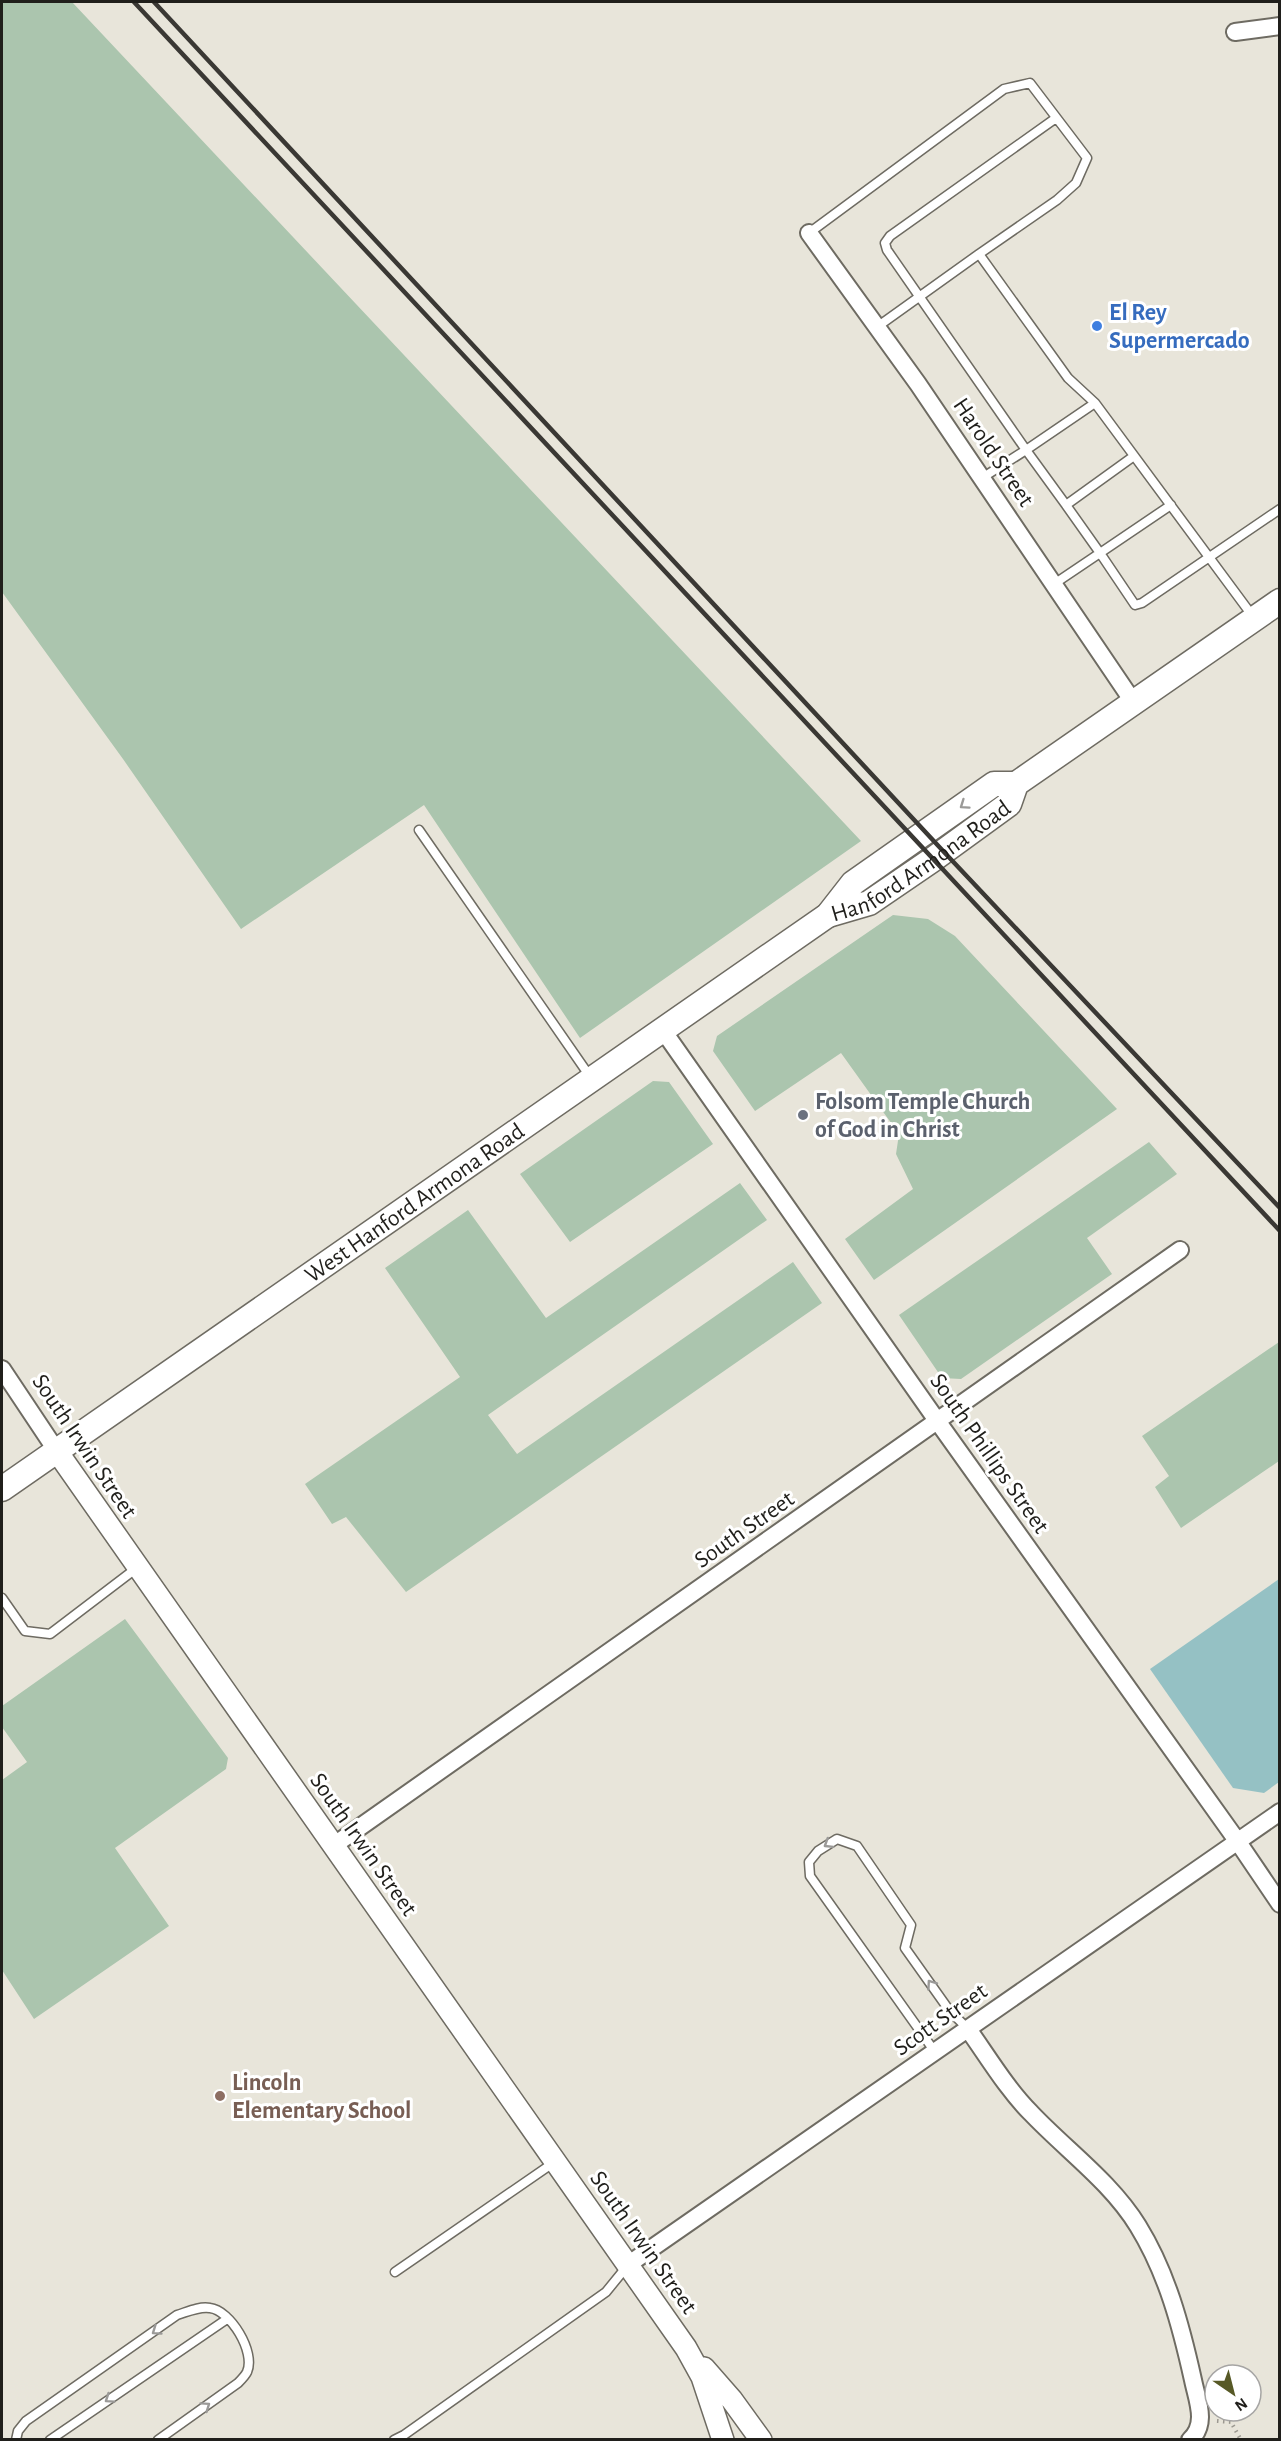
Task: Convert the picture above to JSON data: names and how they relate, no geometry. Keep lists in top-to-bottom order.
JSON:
{
  "streets": {
    "main road": ["Hanford Armona Road", "West Hanford Armona Road"],
    "street": [
      "Harold Street",
      "South Irwin Street",
      "South Phillips Street",
      "South Street",
      "Scott Street"
    ]
  },
  "crossings": [
    ["Harold Street", "Hanford Armona Road"],
    ["Hanford Armona Road", "West Hanford Armona Road"],
    ["West Hanford Armona Road", "South Irwin Street"],
    ["West Hanford Armona Road", "South Phillips Street"],
    ["South Irwin Street", "South Street"],
    ["South Irwin Street", "Scott Street"],
    ["South Phillips Street", "South Street"],
    ["South Phillips Street", "Scott Street"]
  ],
  "places": ["El Rey Supermercado", "Folsom Temple Church of God in Christ", "Lincoln Elementary School"],
  "north": "bottom right"
}
